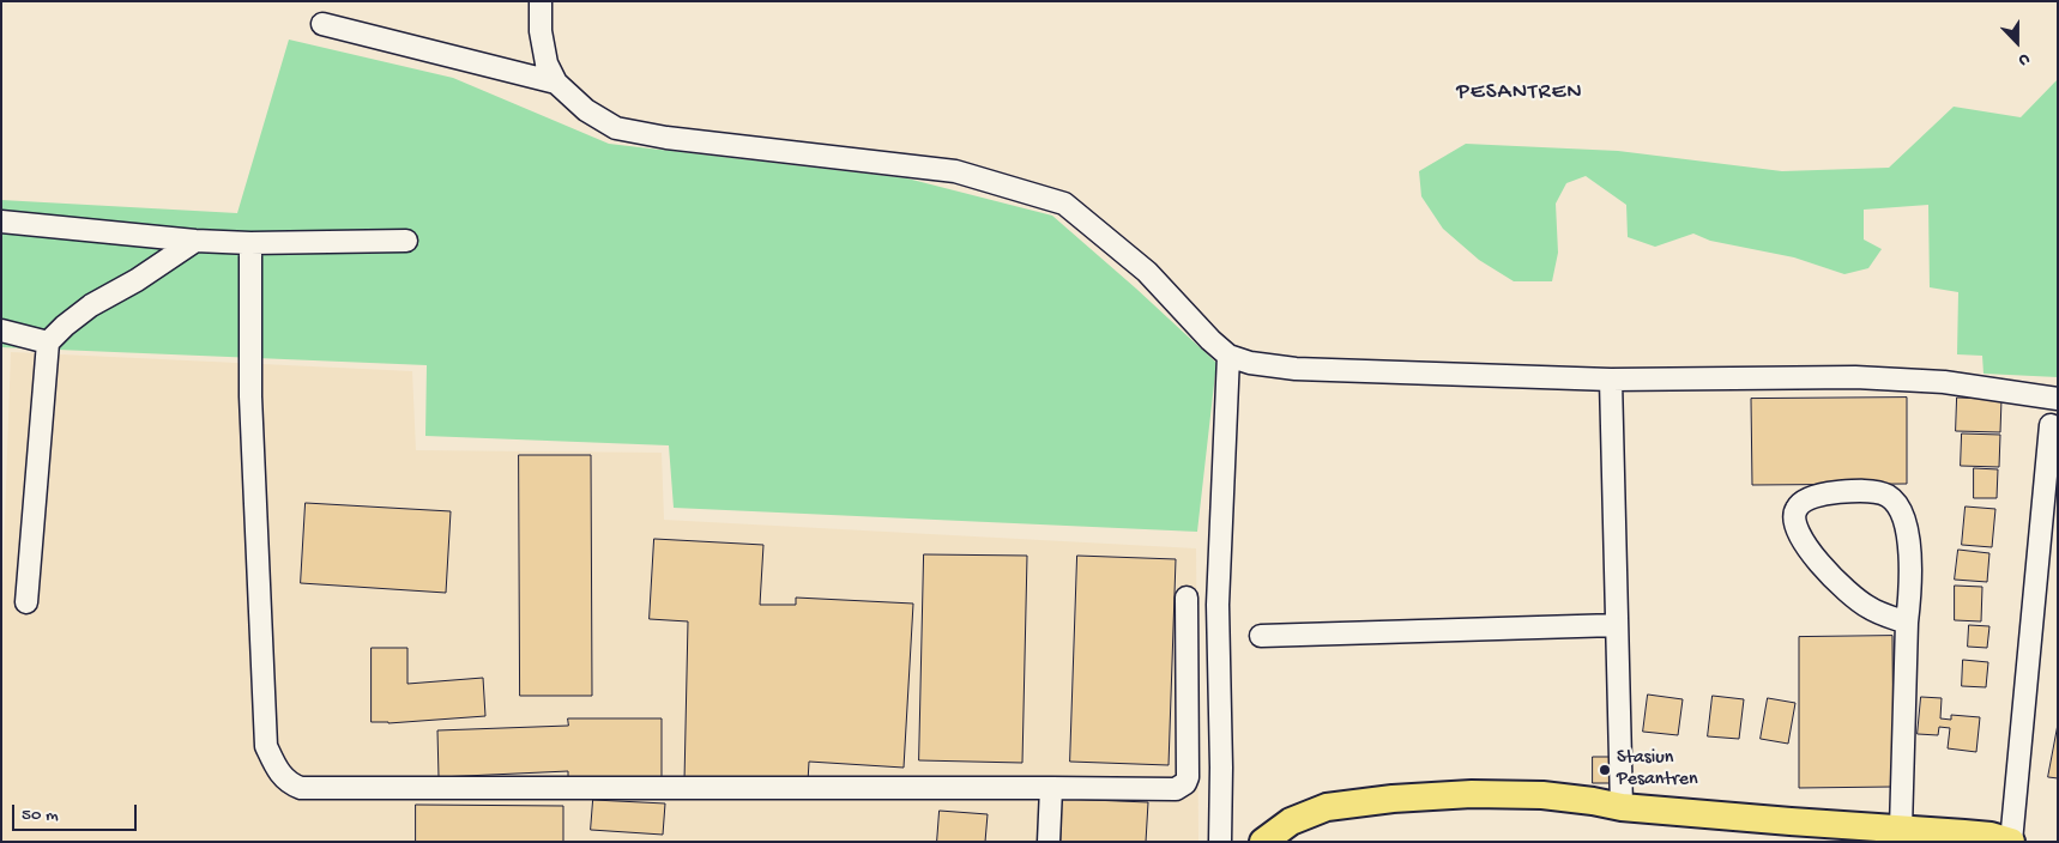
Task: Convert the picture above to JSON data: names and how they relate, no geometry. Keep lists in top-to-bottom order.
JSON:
{
  "districts": ["PESANTREN"],
  "places": ["Stasiun Pesantren"],
  "scale_bar": "50 m",
  "north": "bottom"
}
